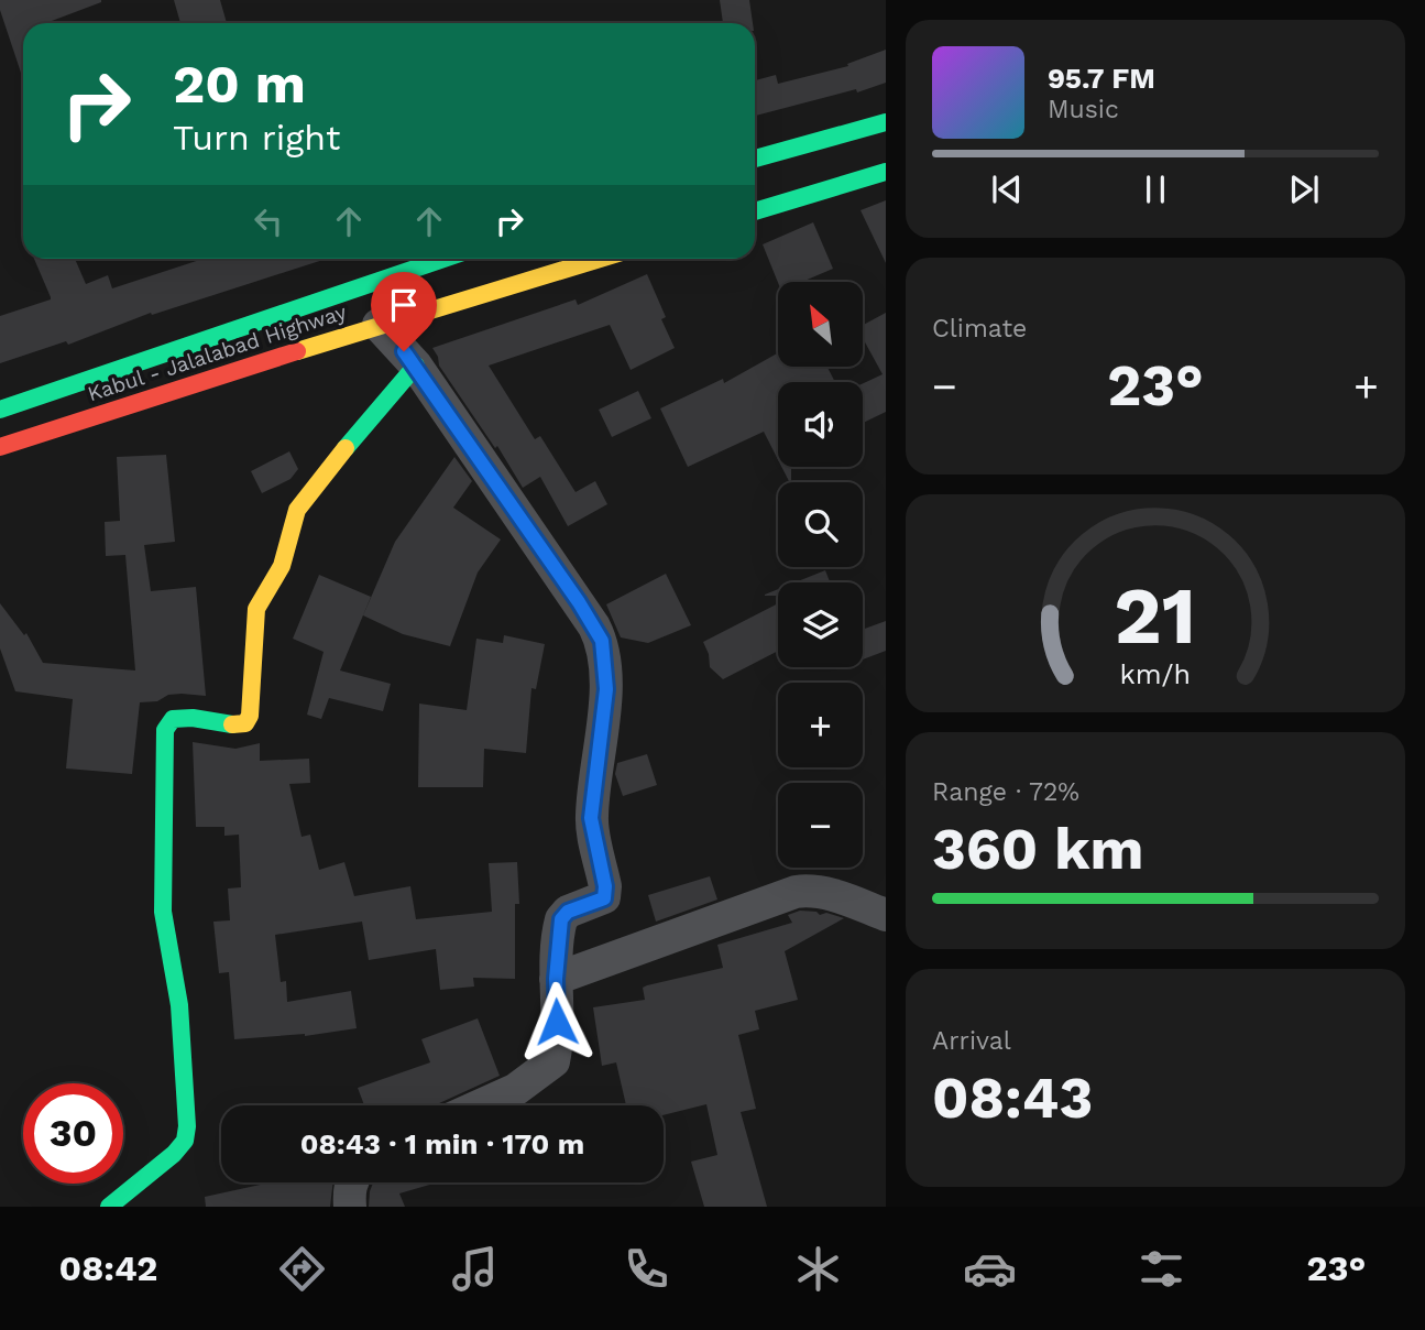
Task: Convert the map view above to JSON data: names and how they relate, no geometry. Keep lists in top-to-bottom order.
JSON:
{
  "streets": {
    "main road": ["Kabul - Jalalabad Highway"]
  },
  "north": "top left",
  "page": {
    "turn": ["20 m", "Turn right"],
    "song": ["95.7 FM", "Music"],
    "tile": [
      "Climate",
      ["Range · 72%", "360 km"],
      ["Arrival", "08:43"]
    ],
    "map_buttons": ["+", "−"],
    "heat": ["−", "23°", "+"],
    "limit": "30",
    "trip": "08:43 · 1 min · 170 m",
    "tabs": ["08:42", "23°"],
    "gauge": ["21", "km/h"]
  }
}
